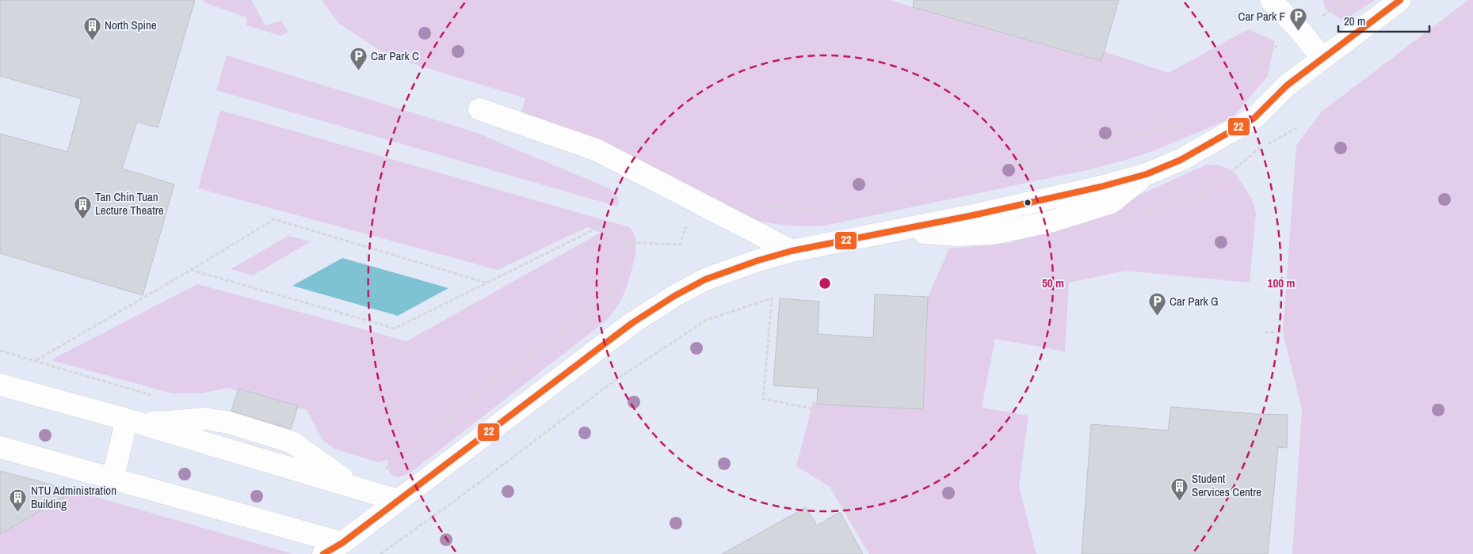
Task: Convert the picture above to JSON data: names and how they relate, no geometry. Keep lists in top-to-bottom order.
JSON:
{
  "places": {
    "parking": ["Car Park F", "Car Park C", "Car Park G"],
    "building": [
      "North Spine",
      "Tan Chin Tuan Lecture Theatre",
      "Student Services Centre",
      "NTU Administration Building"
    ]
  },
  "lines": ["transit line 22"],
  "scale_bar": "20 m",
  "rings": ["50 m", "100 m"]
}
